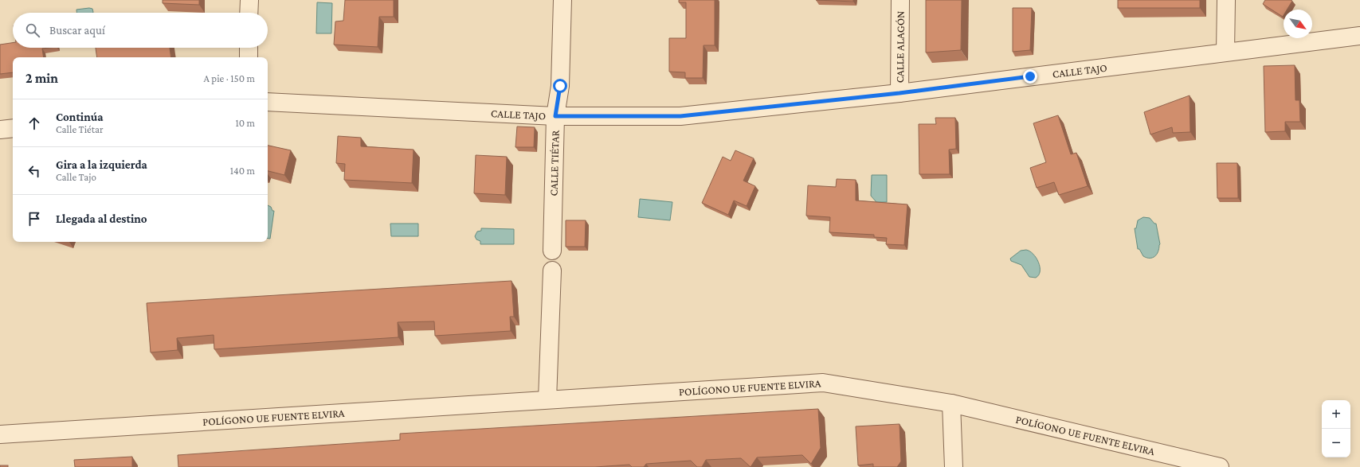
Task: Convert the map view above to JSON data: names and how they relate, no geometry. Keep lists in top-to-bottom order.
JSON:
{
  "streets": {
    "street": [
      "CALLE ALAGÓN",
      "CALLE TAJO",
      "CALLE TIÉTAR",
      "POLÍGONO UE FUENTE ELVIRA"
    ]
  },
  "crossings": [
    ["CALLE ALAGÓN", "CALLE TAJO"],
    ["CALLE TAJO", "CALLE TIÉTAR"]
  ],
  "north": "bottom right",
  "page": {
    "search": "Buscar aquí",
    "heading": ["2 min", "A pie · 150 m"],
    "list": [
      ["Continúa", "Calle Tiétar", "10 m"],
      ["Gira a la izquierda", "Calle Tajo", "140 m"],
      "Llegada al destino"
    ],
    "map_buttons": ["+", "−"]
  }
}
